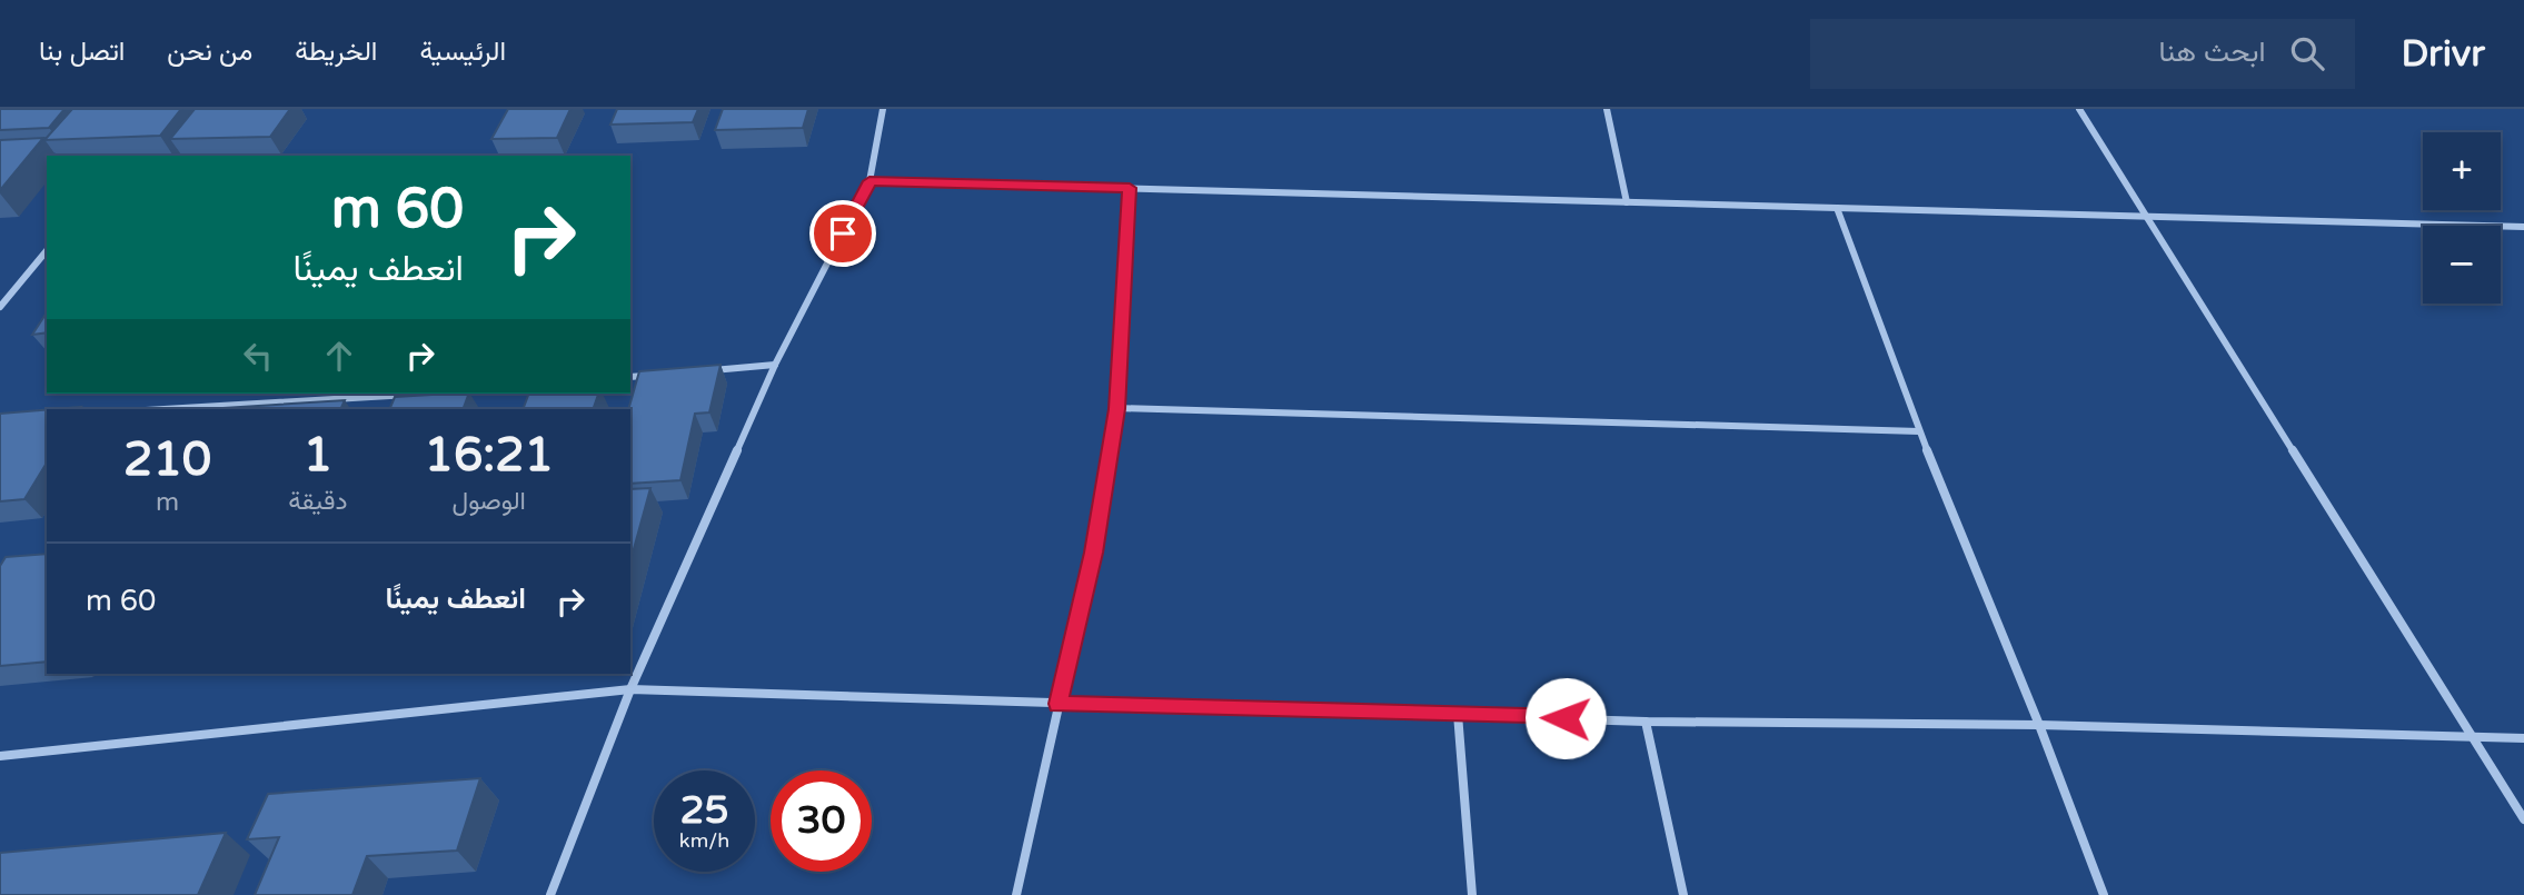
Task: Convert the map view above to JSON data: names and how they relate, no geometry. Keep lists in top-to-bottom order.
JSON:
{
  "page": {
    "header": "Drivr",
    "search": "ابحث هنا",
    "nav": [
      "الرئيسية",
      "الخريطة",
      "من نحن",
      "اتصل بنا"
    ],
    "map_buttons": ["+", "−"],
    "turn": ["60 m", "انعطف يمينًا"],
    "eta": [
      "16:21",
      "الوصول",
      "1",
      "دقيقة",
      "210",
      "m"
    ],
    "list": [
      {
        "name": "انعطف يمينًا",
        "value": "60 m"
      }
    ],
    "speed": "25 km/h",
    "limit": "30"
  }
}
